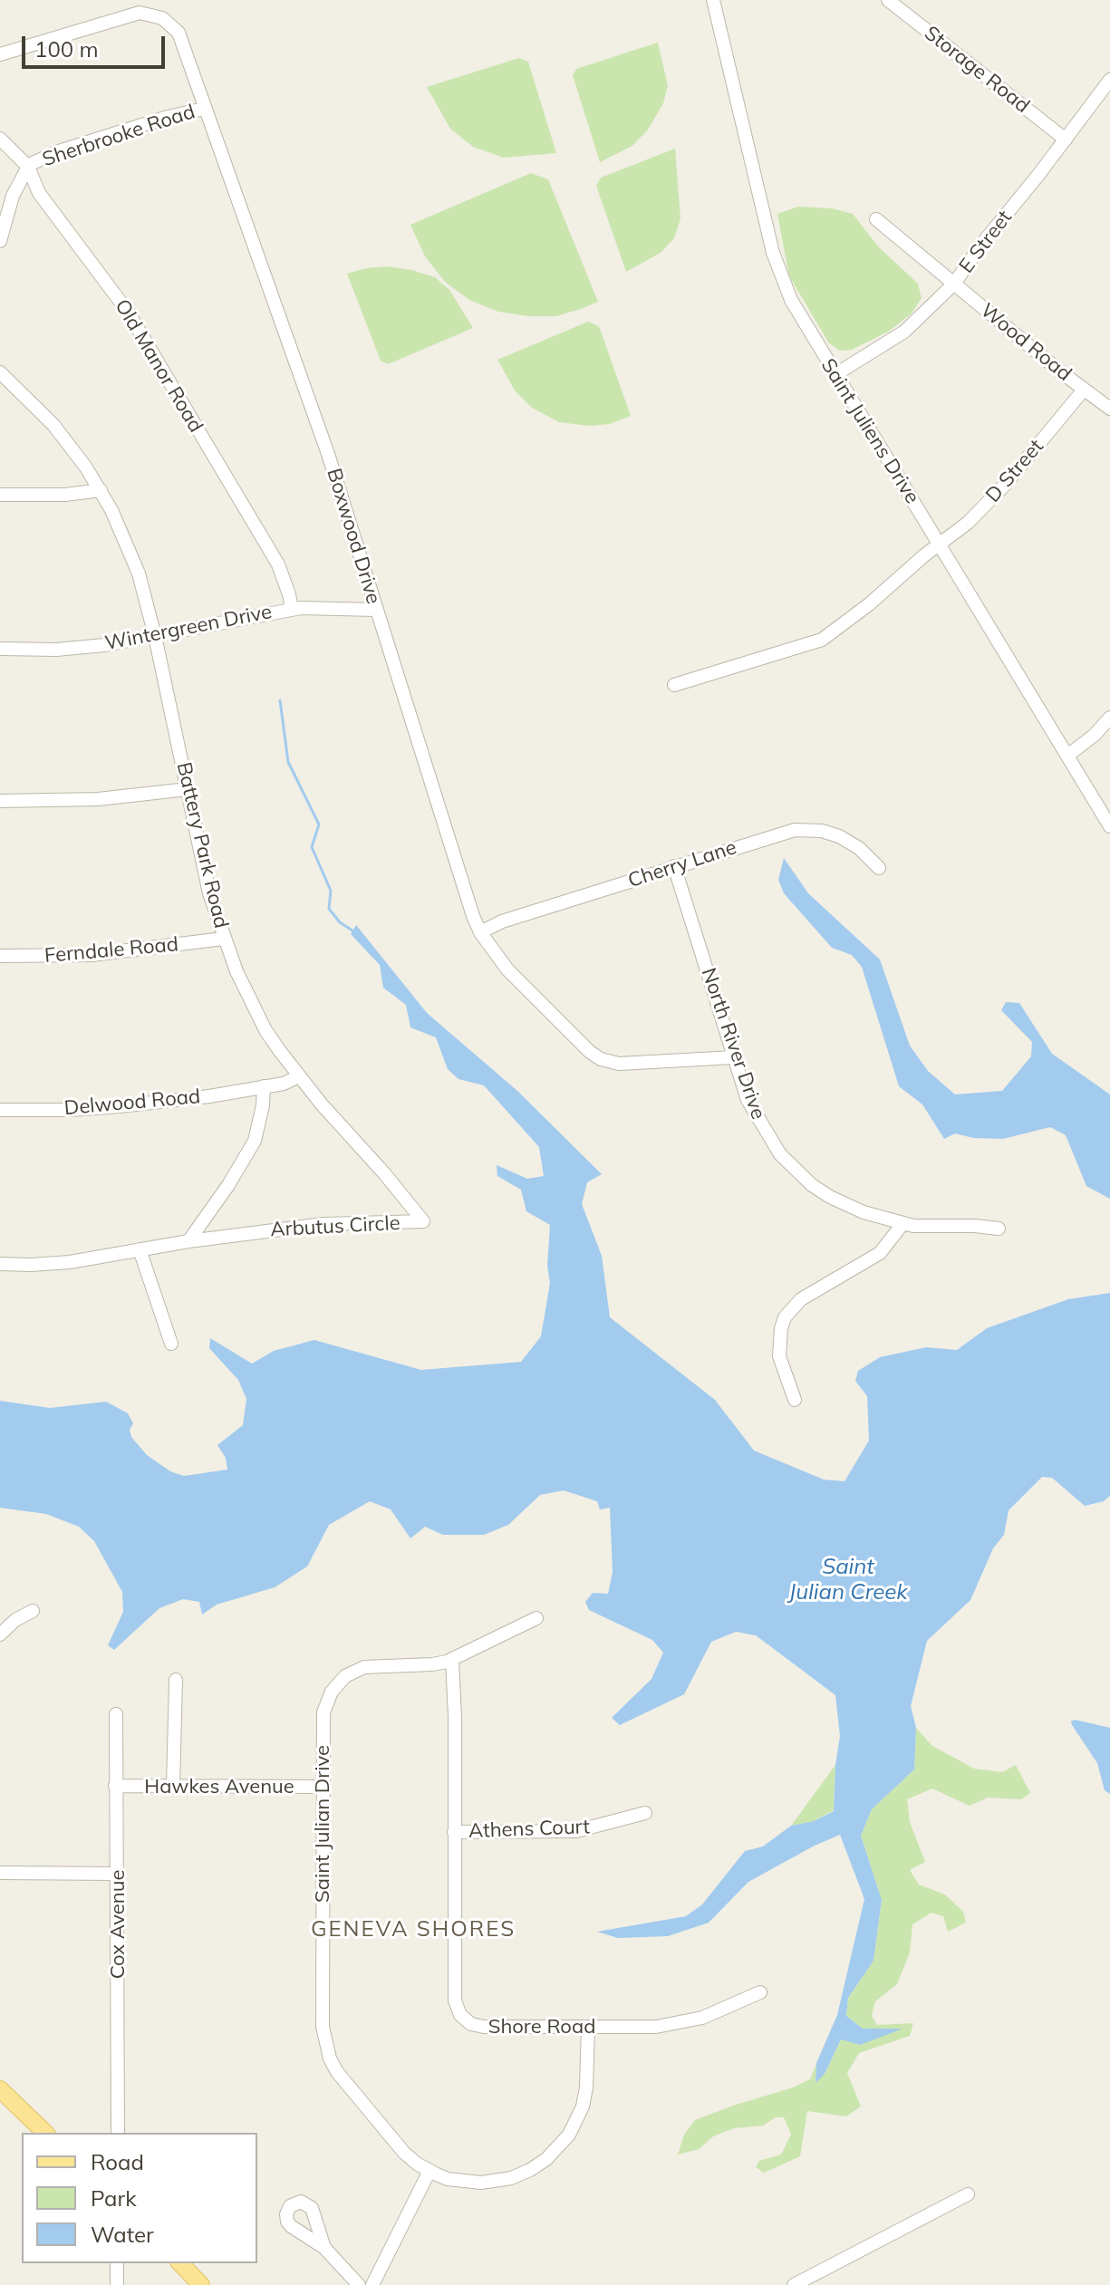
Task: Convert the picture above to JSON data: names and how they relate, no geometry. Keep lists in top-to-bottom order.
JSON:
{
  "streets": {
    "street": [
      "Storage Road",
      "Sherbrooke Road",
      "E Street",
      "Wood Road",
      "Old Manor Road",
      "Saint Juliens Drive",
      "D Street",
      "Boxwood Drive",
      "Wintergreen Drive",
      "Battery Park Road",
      "Cherry Lane",
      "Ferndale Road",
      "North River Drive",
      "Delwood Road",
      "Arbutus Circle",
      "Hawkes Avenue",
      "Saint Julian Drive",
      "Athens Court",
      "Cox Avenue",
      "Shore Road"
    ]
  },
  "crossings": [
    ["Storage Road", "E Street"],
    ["Sherbrooke Road", "Old Manor Road"],
    ["Sherbrooke Road", "Boxwood Drive"],
    ["E Street", "Wood Road"],
    ["E Street", "Saint Juliens Drive"],
    ["Wood Road", "D Street"],
    ["Old Manor Road", "Wintergreen Drive"],
    ["Saint Juliens Drive", "D Street"],
    ["Boxwood Drive", "Wintergreen Drive"],
    ["Boxwood Drive", "Cherry Lane"],
    ["Boxwood Drive", "North River Drive"],
    ["Wintergreen Drive", "Battery Park Road"],
    ["Battery Park Road", "Ferndale Road"],
    ["Battery Park Road", "Arbutus Circle"],
    ["Cherry Lane", "North River Drive"],
    ["Hawkes Avenue", "Saint Julian Drive"],
    ["Hawkes Avenue", "Cox Avenue"],
    ["Saint Julian Drive", "Shore Road"],
    ["Athens Court", "Shore Road"]
  ],
  "districts": ["GENEVA SHORES"],
  "water": ["Saint Julian Creek"],
  "legend": ["Road", "Park", "Water"],
  "scale_bar": "100 m"
}
